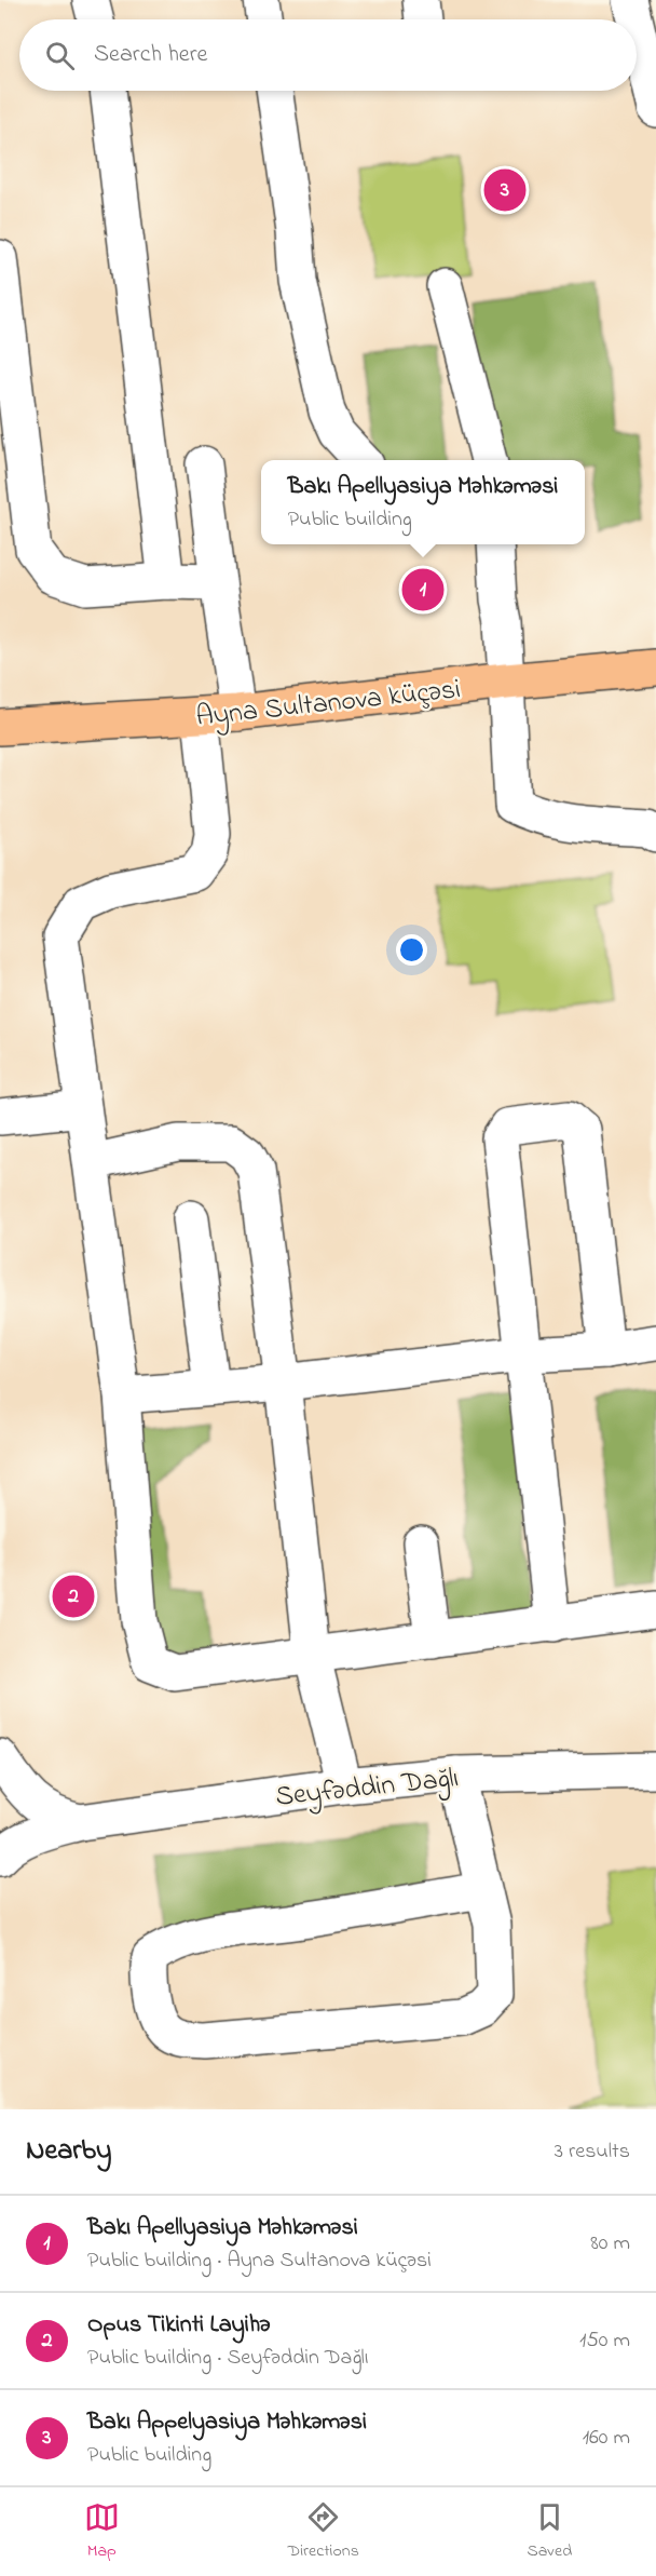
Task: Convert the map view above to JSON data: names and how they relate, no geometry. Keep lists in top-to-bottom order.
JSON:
{
  "streets": {
    "main road": ["Ayna Sultanova küçəsi"],
    "street": ["Seyfəddin Dağlı"]
  },
  "page": {
    "search": "Search here",
    "pins": ["3", "1", "2"],
    "popup": ["Bakı Apellyasiya Məhkəməsi", "Public building"],
    "heading": ["Nearby", "3 results"],
    "list": [
      {
        "mark": "1",
        "name": "Bakı Apellyasiya Məhkəməsi",
        "note": "Public building · Ayna Sultanova küçəsi",
        "value": "80 m"
      },
      {
        "mark": "2",
        "name": "Opus Tikinti Layihə",
        "note": "Public building · Seyfəddin Dağlı",
        "value": "150 m"
      },
      {
        "mark": "3",
        "name": "Bakı Appelyasiya Məhkəməsi",
        "note": "Public building",
        "value": "160 m"
      }
    ],
    "nav": ["Map", "Directions", "Saved"]
  }
}
